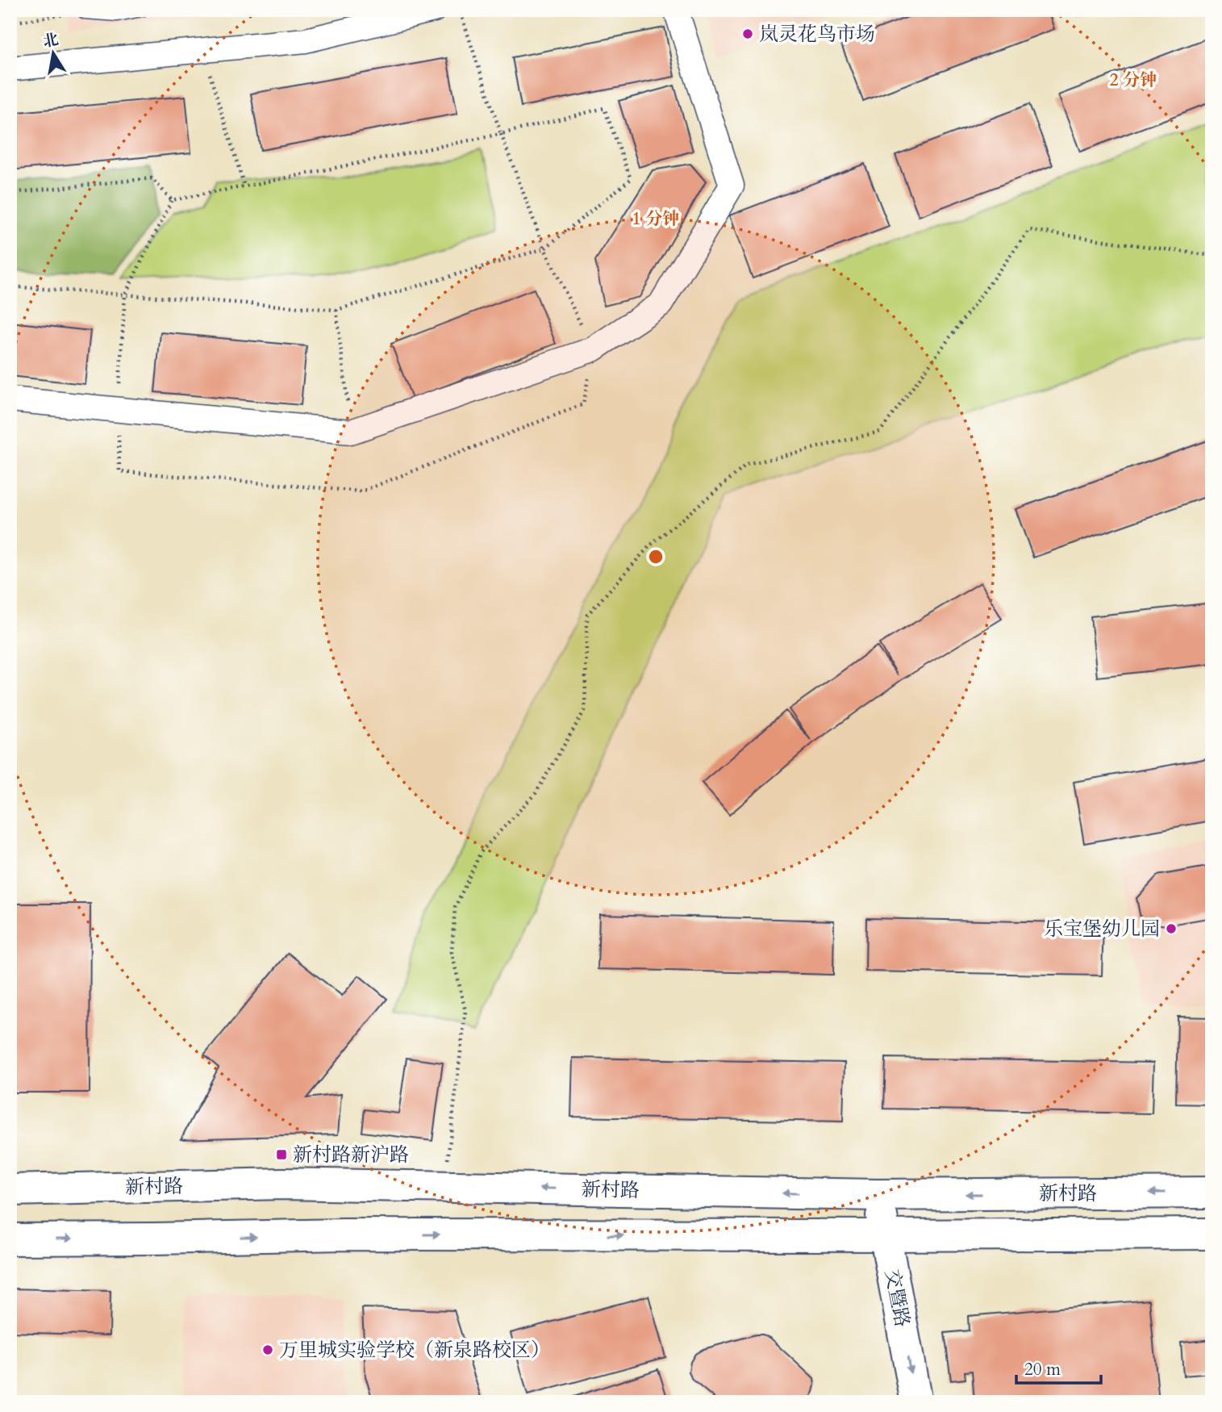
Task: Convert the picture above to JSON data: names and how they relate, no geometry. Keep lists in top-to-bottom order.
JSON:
{
  "streets": {
    "main road": ["新村路", "交暨路"]
  },
  "crossings": [
    ["新村路", "交暨路"]
  ],
  "one_way": ["交暨路"],
  "places": {
    "other": ["岚灵花鸟市场", "乐宝堡幼儿园", "万里城实验学校（新泉路校区）"],
    "transit": ["新村路新沪路"]
  },
  "scale_bar": "20 m",
  "north": "top",
  "rings": ["2 分钟", "1 分钟"]
}
